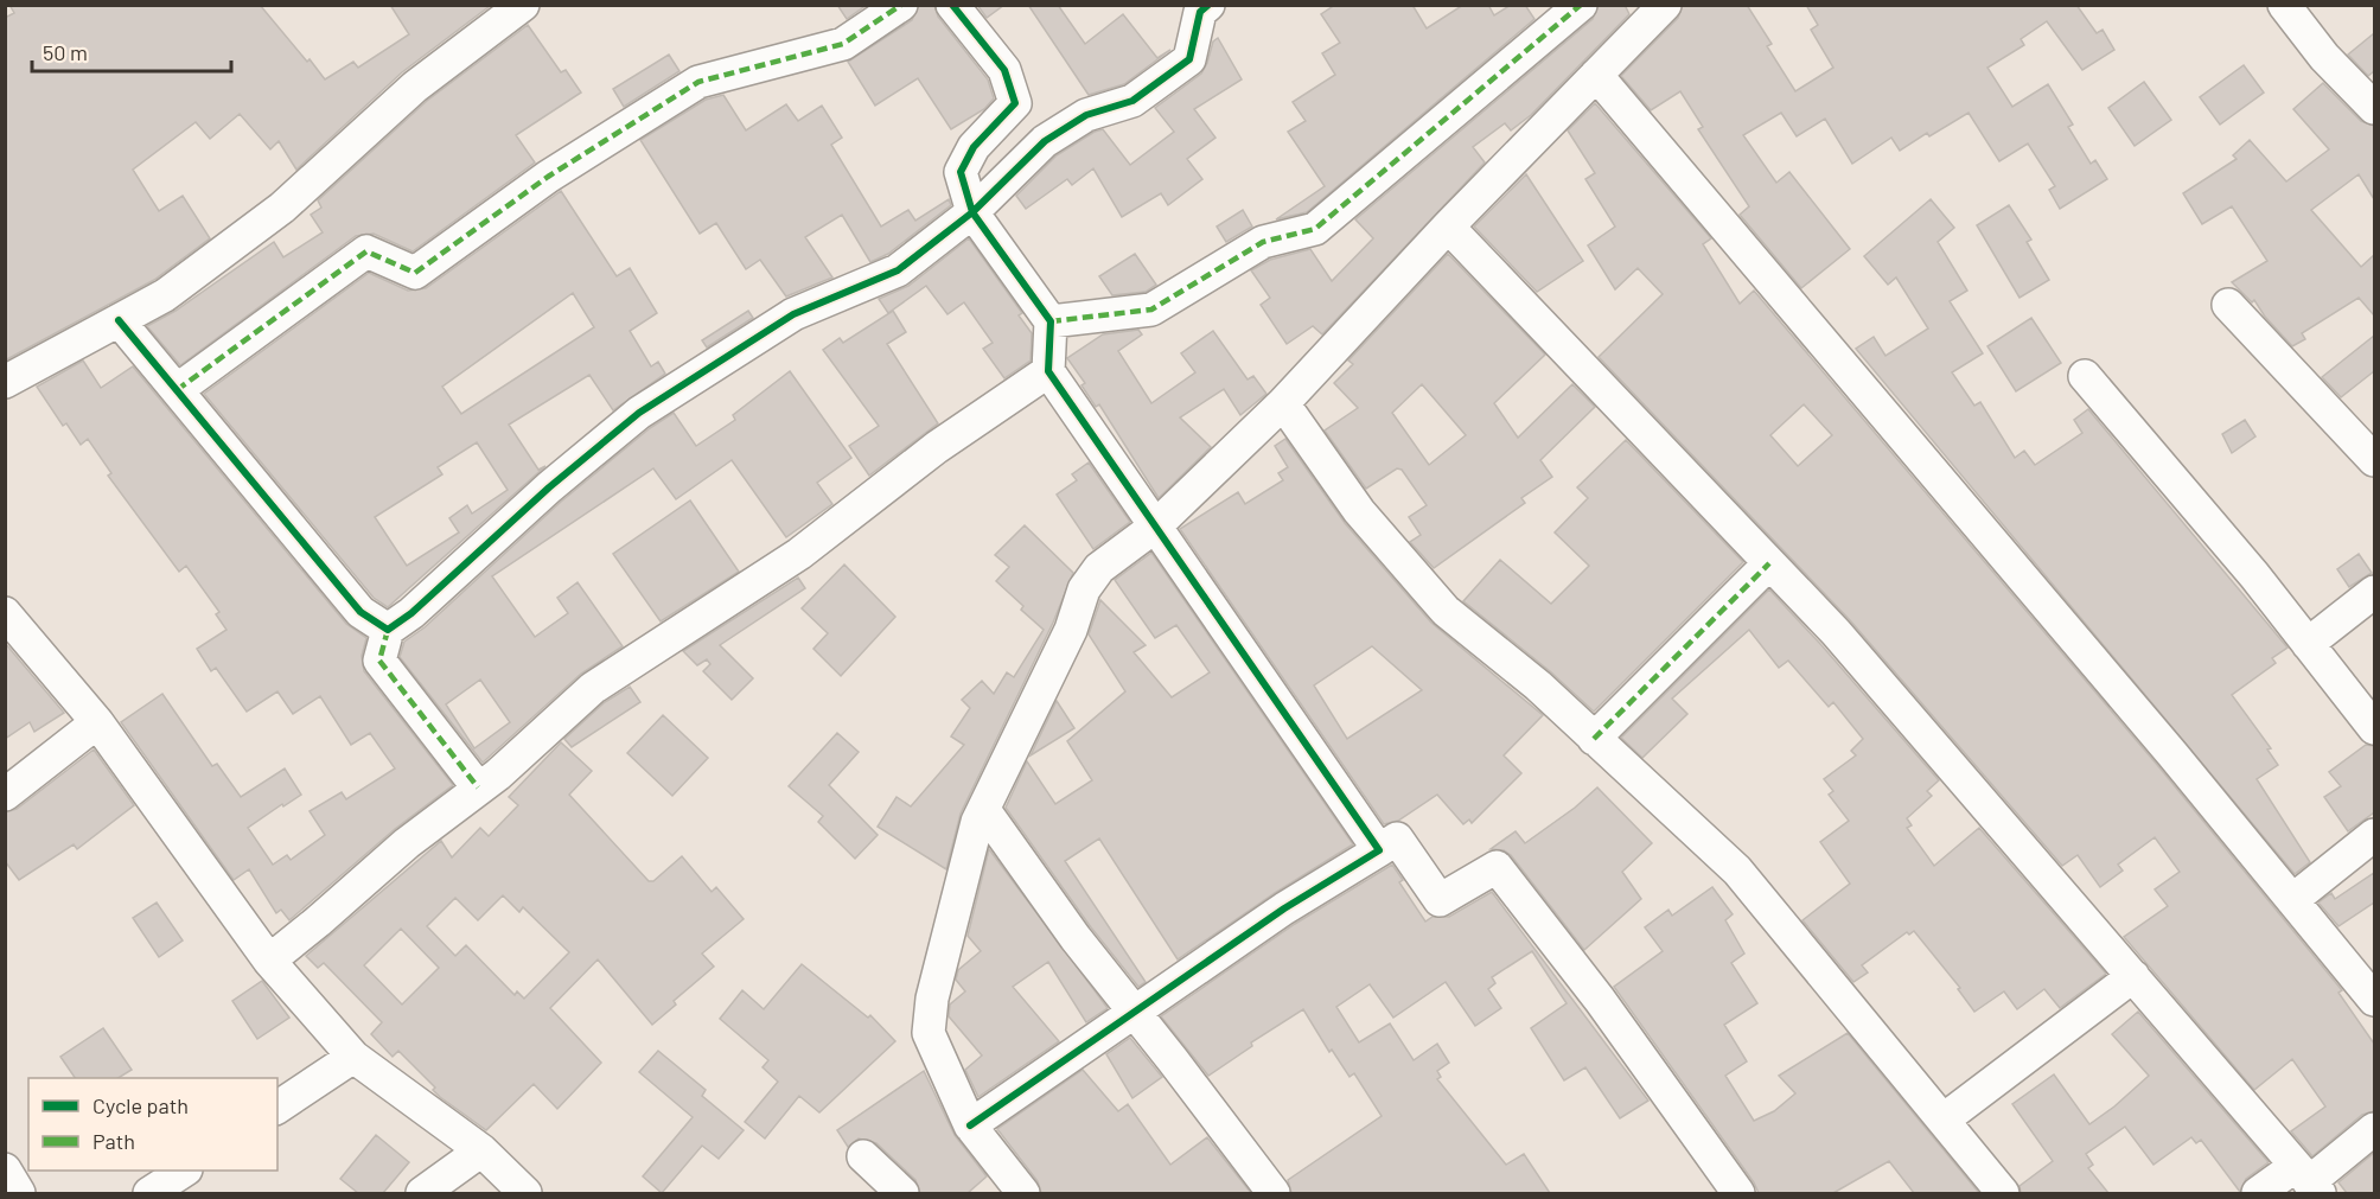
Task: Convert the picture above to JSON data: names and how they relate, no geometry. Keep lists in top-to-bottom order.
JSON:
{
  "legend": ["Cycle path", "Path"],
  "scale_bar": "50 m"
}
